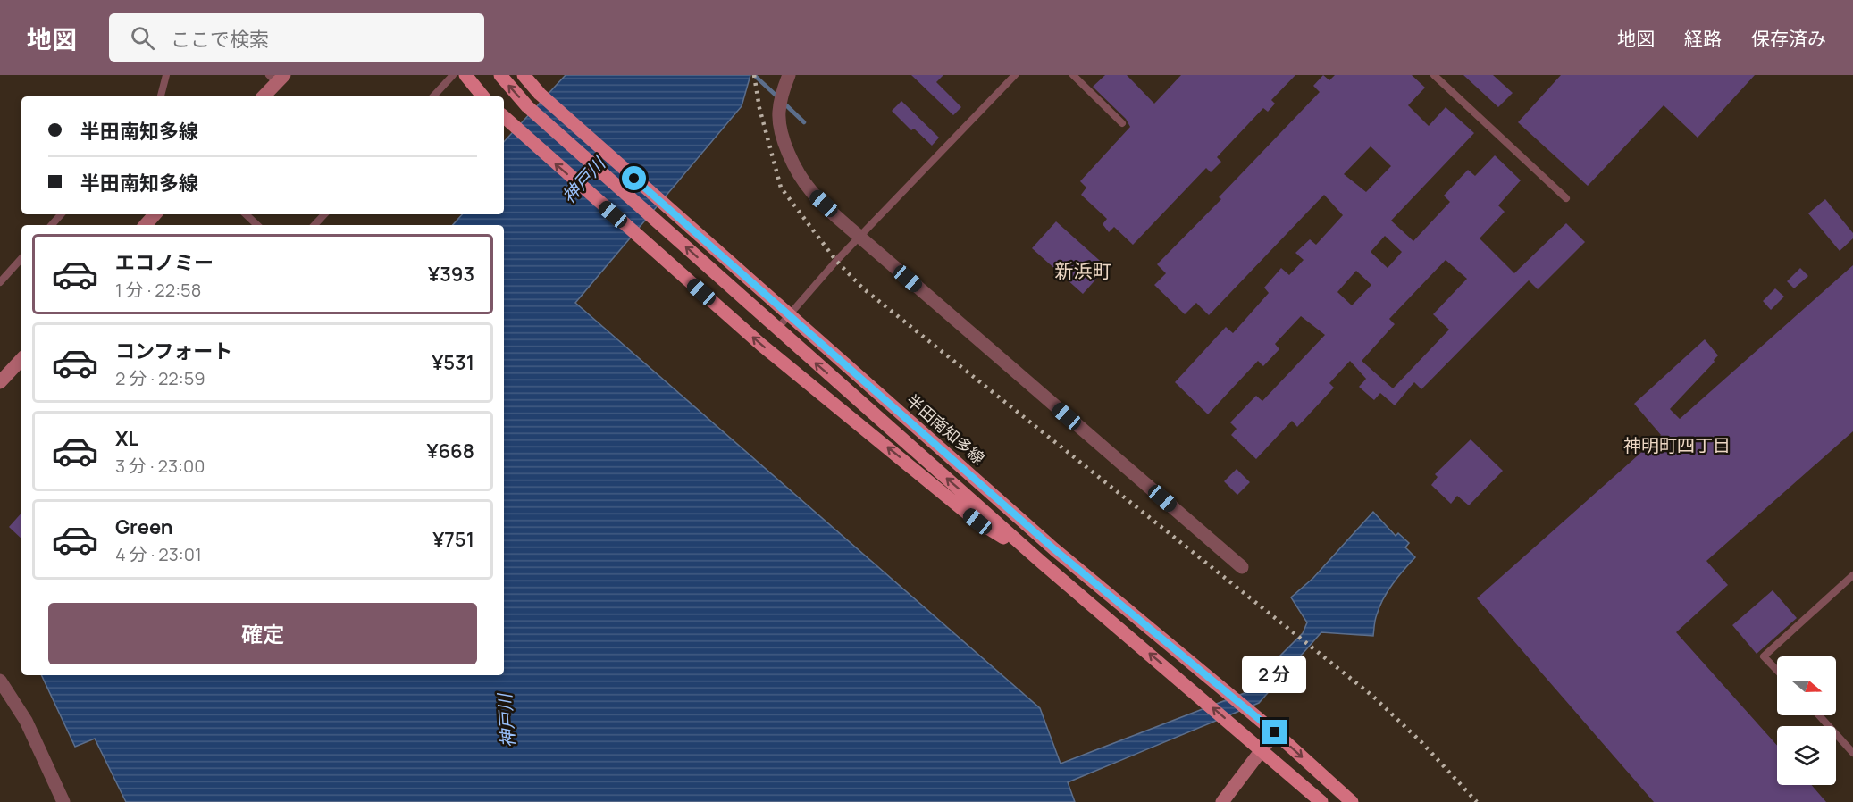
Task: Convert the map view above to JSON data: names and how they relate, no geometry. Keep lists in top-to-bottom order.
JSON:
{
  "streets": {
    "main road": ["半田南知多線"]
  },
  "districts": ["新浜町", "神明町四丁目"],
  "water": ["神戸川"],
  "north": "right",
  "page": {
    "header": "地図",
    "search": "ここで検索",
    "nav": ["地図", "経路", "保存済み"],
    "banner": ["半田南知多線", "半田南知多線"],
    "list": [
      {
        "name": "エコノミー",
        "note": "1 分 · 22:58",
        "value": "¥393"
      },
      {
        "name": "コンフォート",
        "note": "2 分 · 22:59",
        "value": "¥531"
      },
      {
        "name": "XL",
        "note": "3 分 · 23:00",
        "value": "¥668"
      },
      {
        "name": "Green",
        "note": "4 分 · 23:01",
        "value": "¥751"
      }
    ],
    "buttons": "確定",
    "bubble": "2 分"
  }
}
